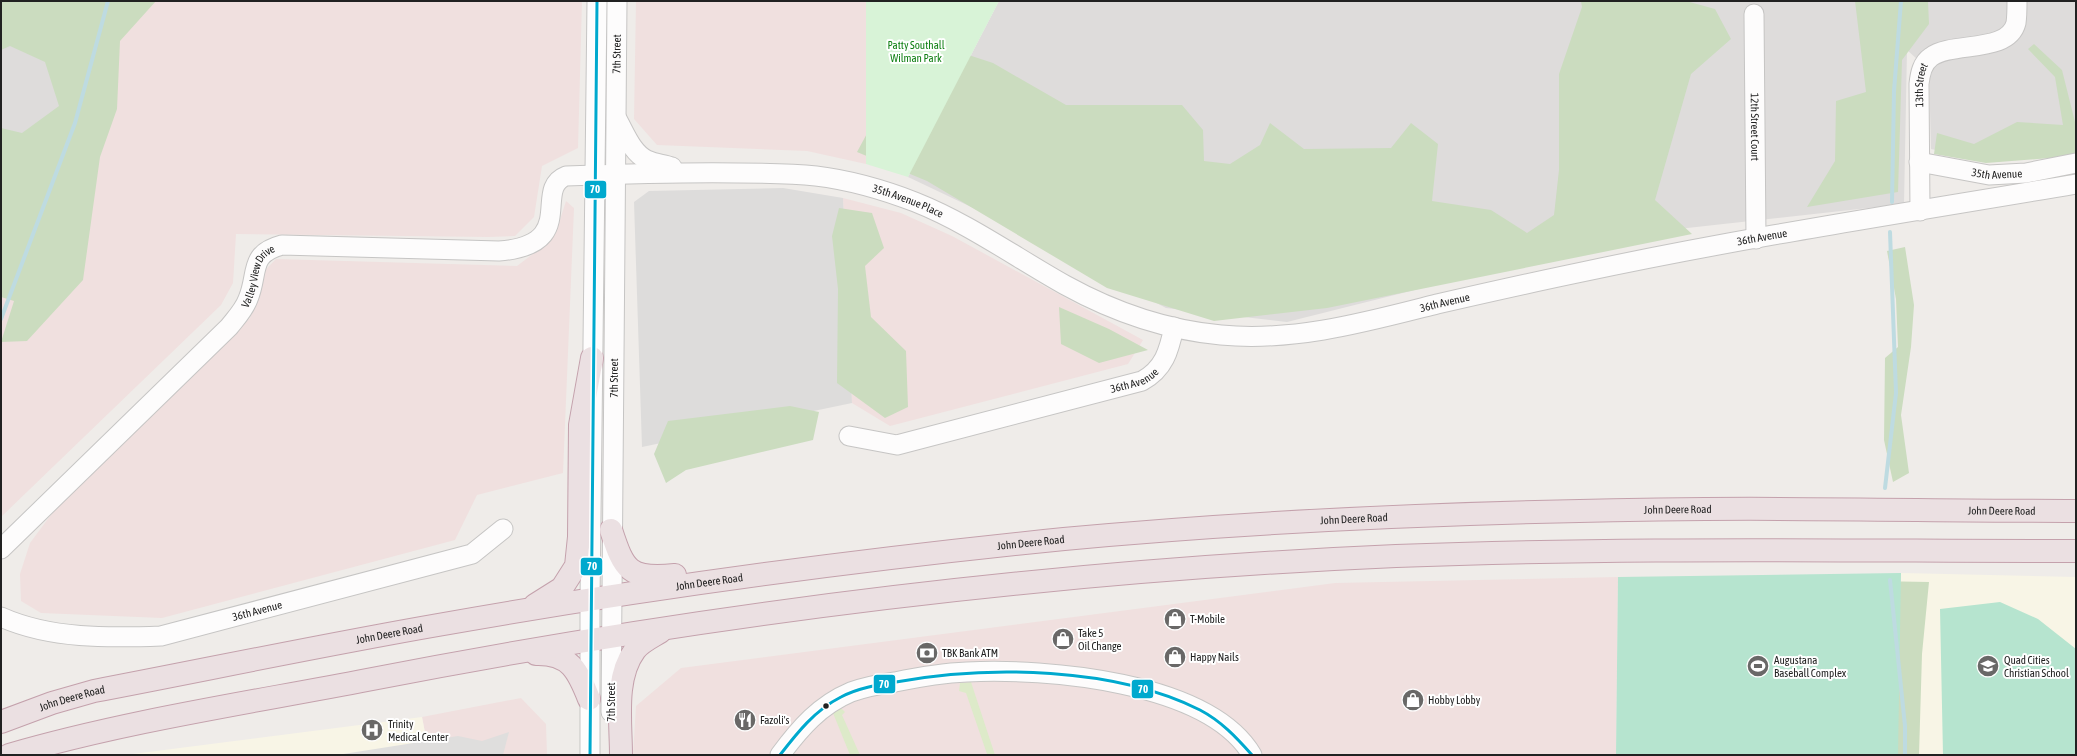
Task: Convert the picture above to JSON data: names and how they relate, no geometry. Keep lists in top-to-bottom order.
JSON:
{
  "streets": {
    "highway": ["John Deere Road"],
    "street": [
      "7th Street",
      "13th Street",
      "12th Street Court",
      "35th Avenue",
      "35th Avenue Place",
      "36th Avenue",
      "Valley View Drive"
    ]
  },
  "crossings": [
    ["7th Street", "35th Avenue Place"],
    ["7th Street", "Valley View Drive"],
    ["7th Street", "John Deere Road"],
    ["13th Street", "35th Avenue"],
    ["13th Street", "36th Avenue"],
    ["12th Street Court", "36th Avenue"],
    ["35th Avenue Place", "36th Avenue"],
    ["35th Avenue Place", "Valley View Drive"]
  ],
  "parks": ["Patty Southall Wilman Park"],
  "places": {
    "shop": [
      "T-Mobile",
      "Take 5 Oil Change",
      "Happy Nails",
      "Hobby Lobby"
    ],
    "bank": ["TBK Bank ATM"],
    "sports": ["Augustana Baseball Complex"],
    "school or university": ["Quad Cities Christian School"],
    "restaurant": ["Fazoli's"],
    "hospital": ["Trinity Medical Center"]
  },
  "lines": ["transit line 70"]
}
